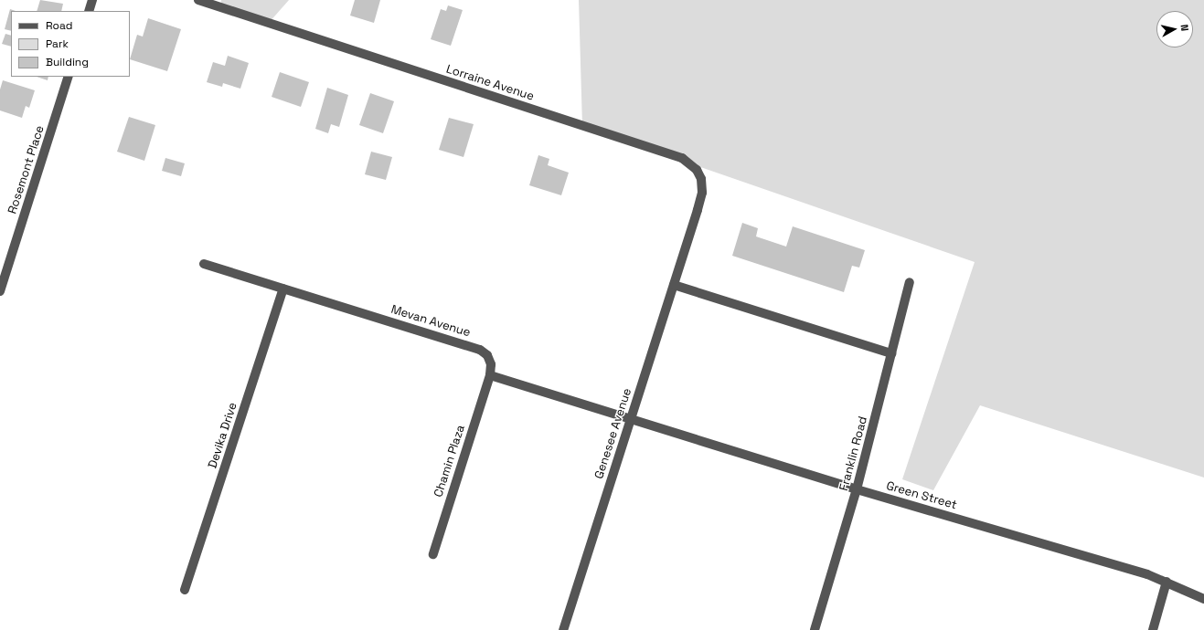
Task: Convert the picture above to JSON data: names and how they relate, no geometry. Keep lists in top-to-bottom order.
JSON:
{
  "streets": {
    "street": [
      "Lorraine Avenue",
      "Rosemont Place",
      "Mevan Avenue",
      "Genesee Avenue",
      "Devika Drive",
      "Franklin Road",
      "Chamin Plaza",
      "Green Street"
    ]
  },
  "crossings": [
    ["Lorraine Avenue", "Genesee Avenue"],
    ["Mevan Avenue", "Devika Drive"],
    ["Mevan Avenue", "Chamin Plaza"],
    ["Genesee Avenue", "Green Street"],
    ["Franklin Road", "Green Street"]
  ],
  "legend": ["Road", "Park", "Building"],
  "north": "right"
}
